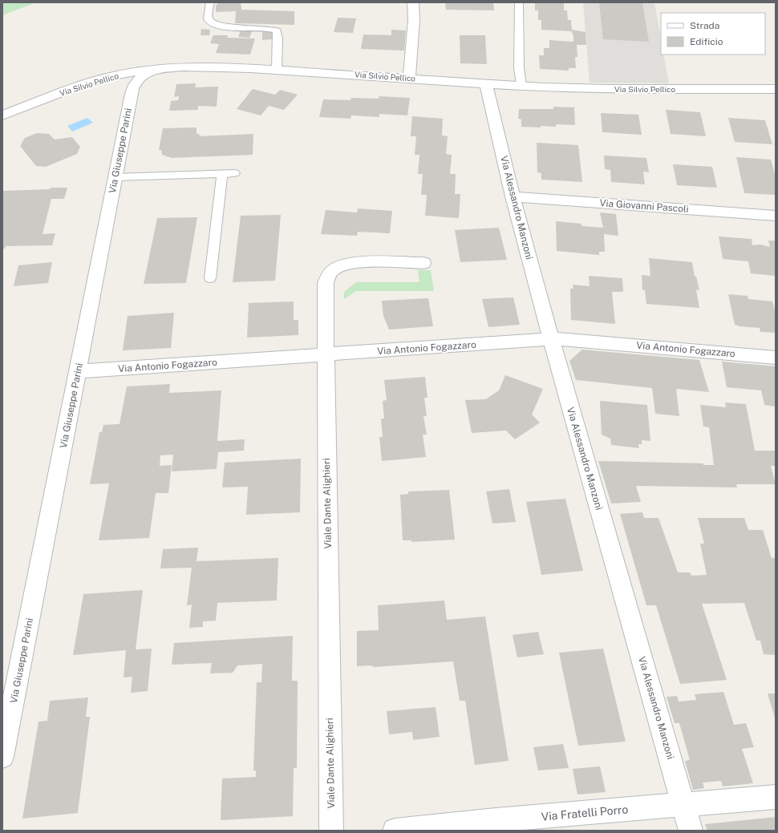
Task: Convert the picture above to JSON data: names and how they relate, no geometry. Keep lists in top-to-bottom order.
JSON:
{
  "streets": {
    "street": [
      "Via Silvio Pellico",
      "Via Giuseppe Parini",
      "Via Giovanni Pascoli",
      "Via Alessandro Manzoni",
      "Via Antonio Fogazzaro",
      "Viale Dante Alighieri",
      "Via Fratelli Porro"
    ]
  },
  "crossings": [
    ["Via Silvio Pellico", "Via Giuseppe Parini"],
    ["Via Silvio Pellico", "Via Alessandro Manzoni"],
    ["Via Giuseppe Parini", "Via Antonio Fogazzaro"],
    ["Via Giovanni Pascoli", "Via Alessandro Manzoni"],
    ["Via Alessandro Manzoni", "Via Antonio Fogazzaro"],
    ["Via Alessandro Manzoni", "Via Fratelli Porro"],
    ["Via Antonio Fogazzaro", "Viale Dante Alighieri"]
  ],
  "legend": ["Strada", "Edificio"]
}
